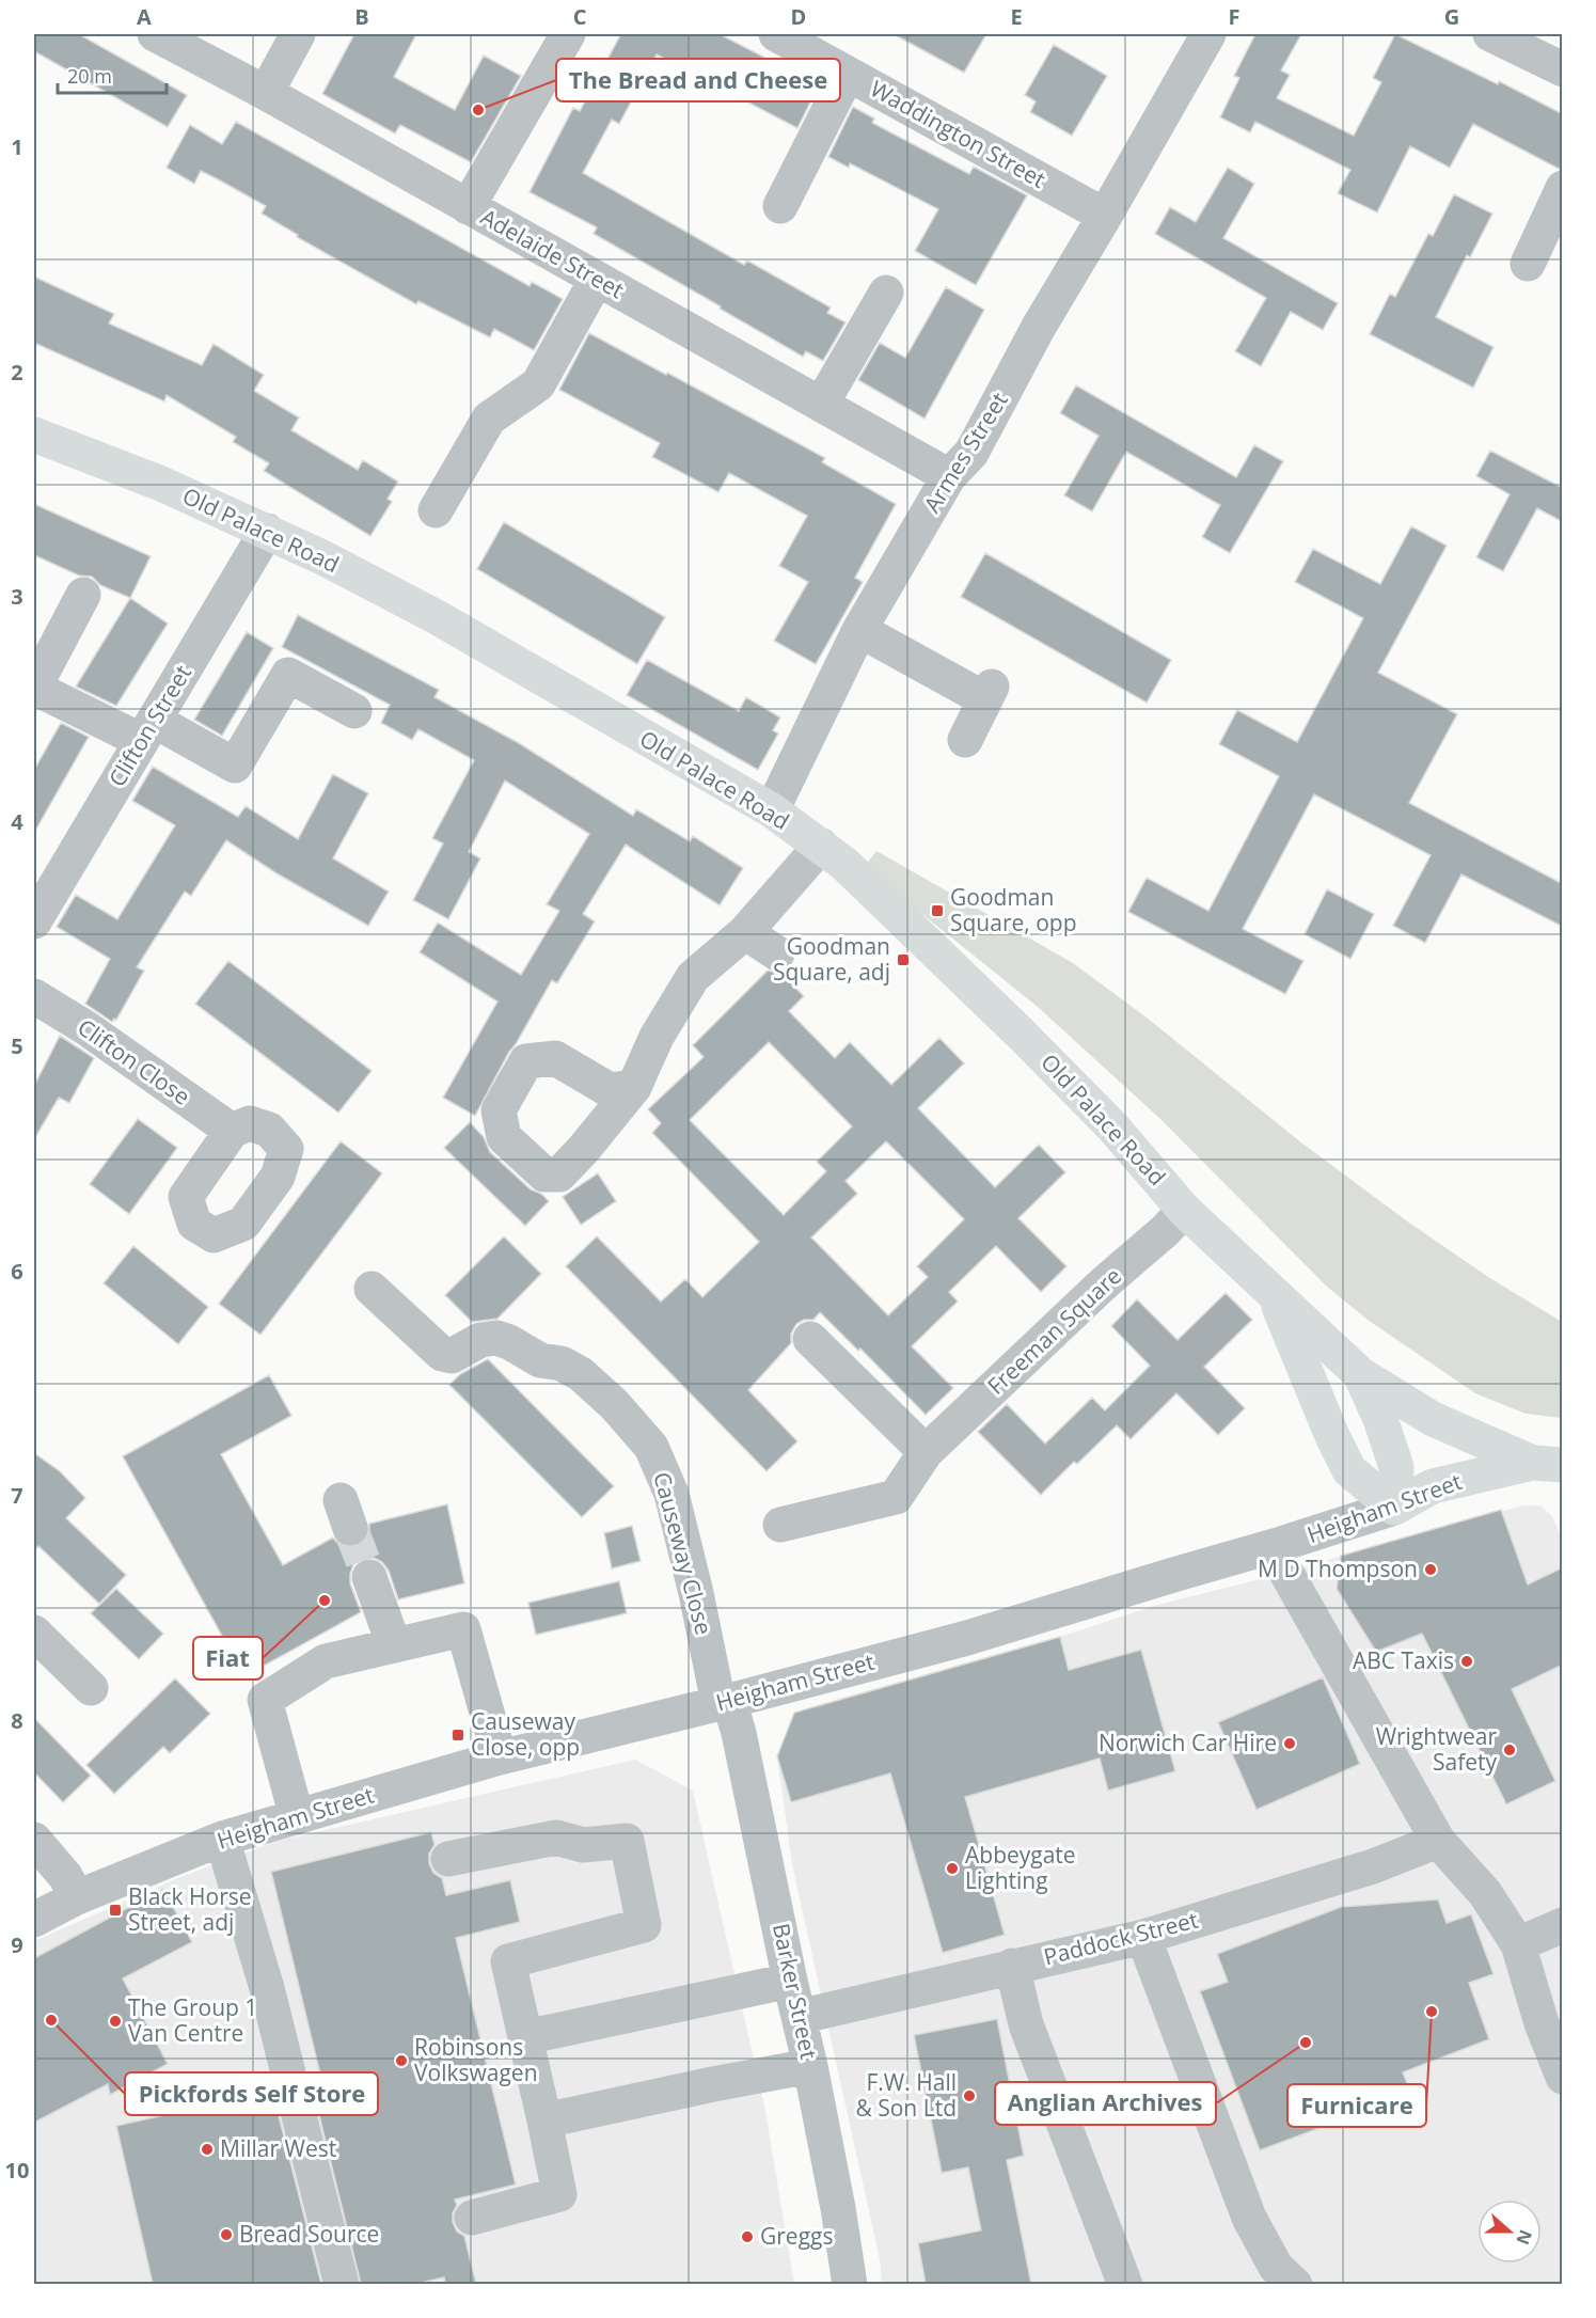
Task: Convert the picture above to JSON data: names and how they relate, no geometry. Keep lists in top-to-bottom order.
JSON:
{
  "streets": {
    "main road": ["Old Palace Road", "Heigham Street"],
    "street": [
      "Waddington Street",
      "Adelaide Street",
      "Armes Street",
      "Clifton Street",
      "Clifton Close",
      "Freeman Square",
      "Causeway Close",
      "Paddock Street",
      "Barker Street"
    ]
  },
  "crossings": [
    ["Waddington Street", "Armes Street"],
    ["Adelaide Street", "Armes Street"],
    ["Armes Street", "Old Palace Road"],
    ["Old Palace Road", "Clifton Street"],
    ["Old Palace Road", "Freeman Square"],
    ["Old Palace Road", "Heigham Street"],
    ["Heigham Street", "Causeway Close"],
    ["Heigham Street", "Barker Street"],
    ["Causeway Close", "Barker Street"],
    ["Paddock Street", "Barker Street"]
  ],
  "places": {
    "other": [
      "The Bread and Cheese",
      "M D Thompson",
      "Fiat",
      "ABC Taxis",
      "Norwich Car Hire",
      "Wrightwear Safety",
      "Abbeygate Lighting",
      "Furnicare",
      "Pickfords Self Store",
      "The Group 1 Van Centre",
      "Anglian Archives",
      "Robinsons Volkswagen",
      "F.W. Hall & Son Ltd",
      "Millar West",
      "Bread Source",
      "Greggs"
    ],
    "transit": [
      "Goodman Square, opp",
      "Goodman Square, adj",
      "Causeway Close, opp",
      "Black Horse Street, adj"
    ]
  },
  "scale_bar": "20 m",
  "north": "right",
  "grid": {
    "columns": [
      "A",
      "B",
      "C",
      "D",
      "E",
      "F",
      "G"
    ],
    "rows": [
      "1",
      "2",
      "3",
      "4",
      "5",
      "6",
      "7",
      "8",
      "9",
      "10"
    ]
  }
}
